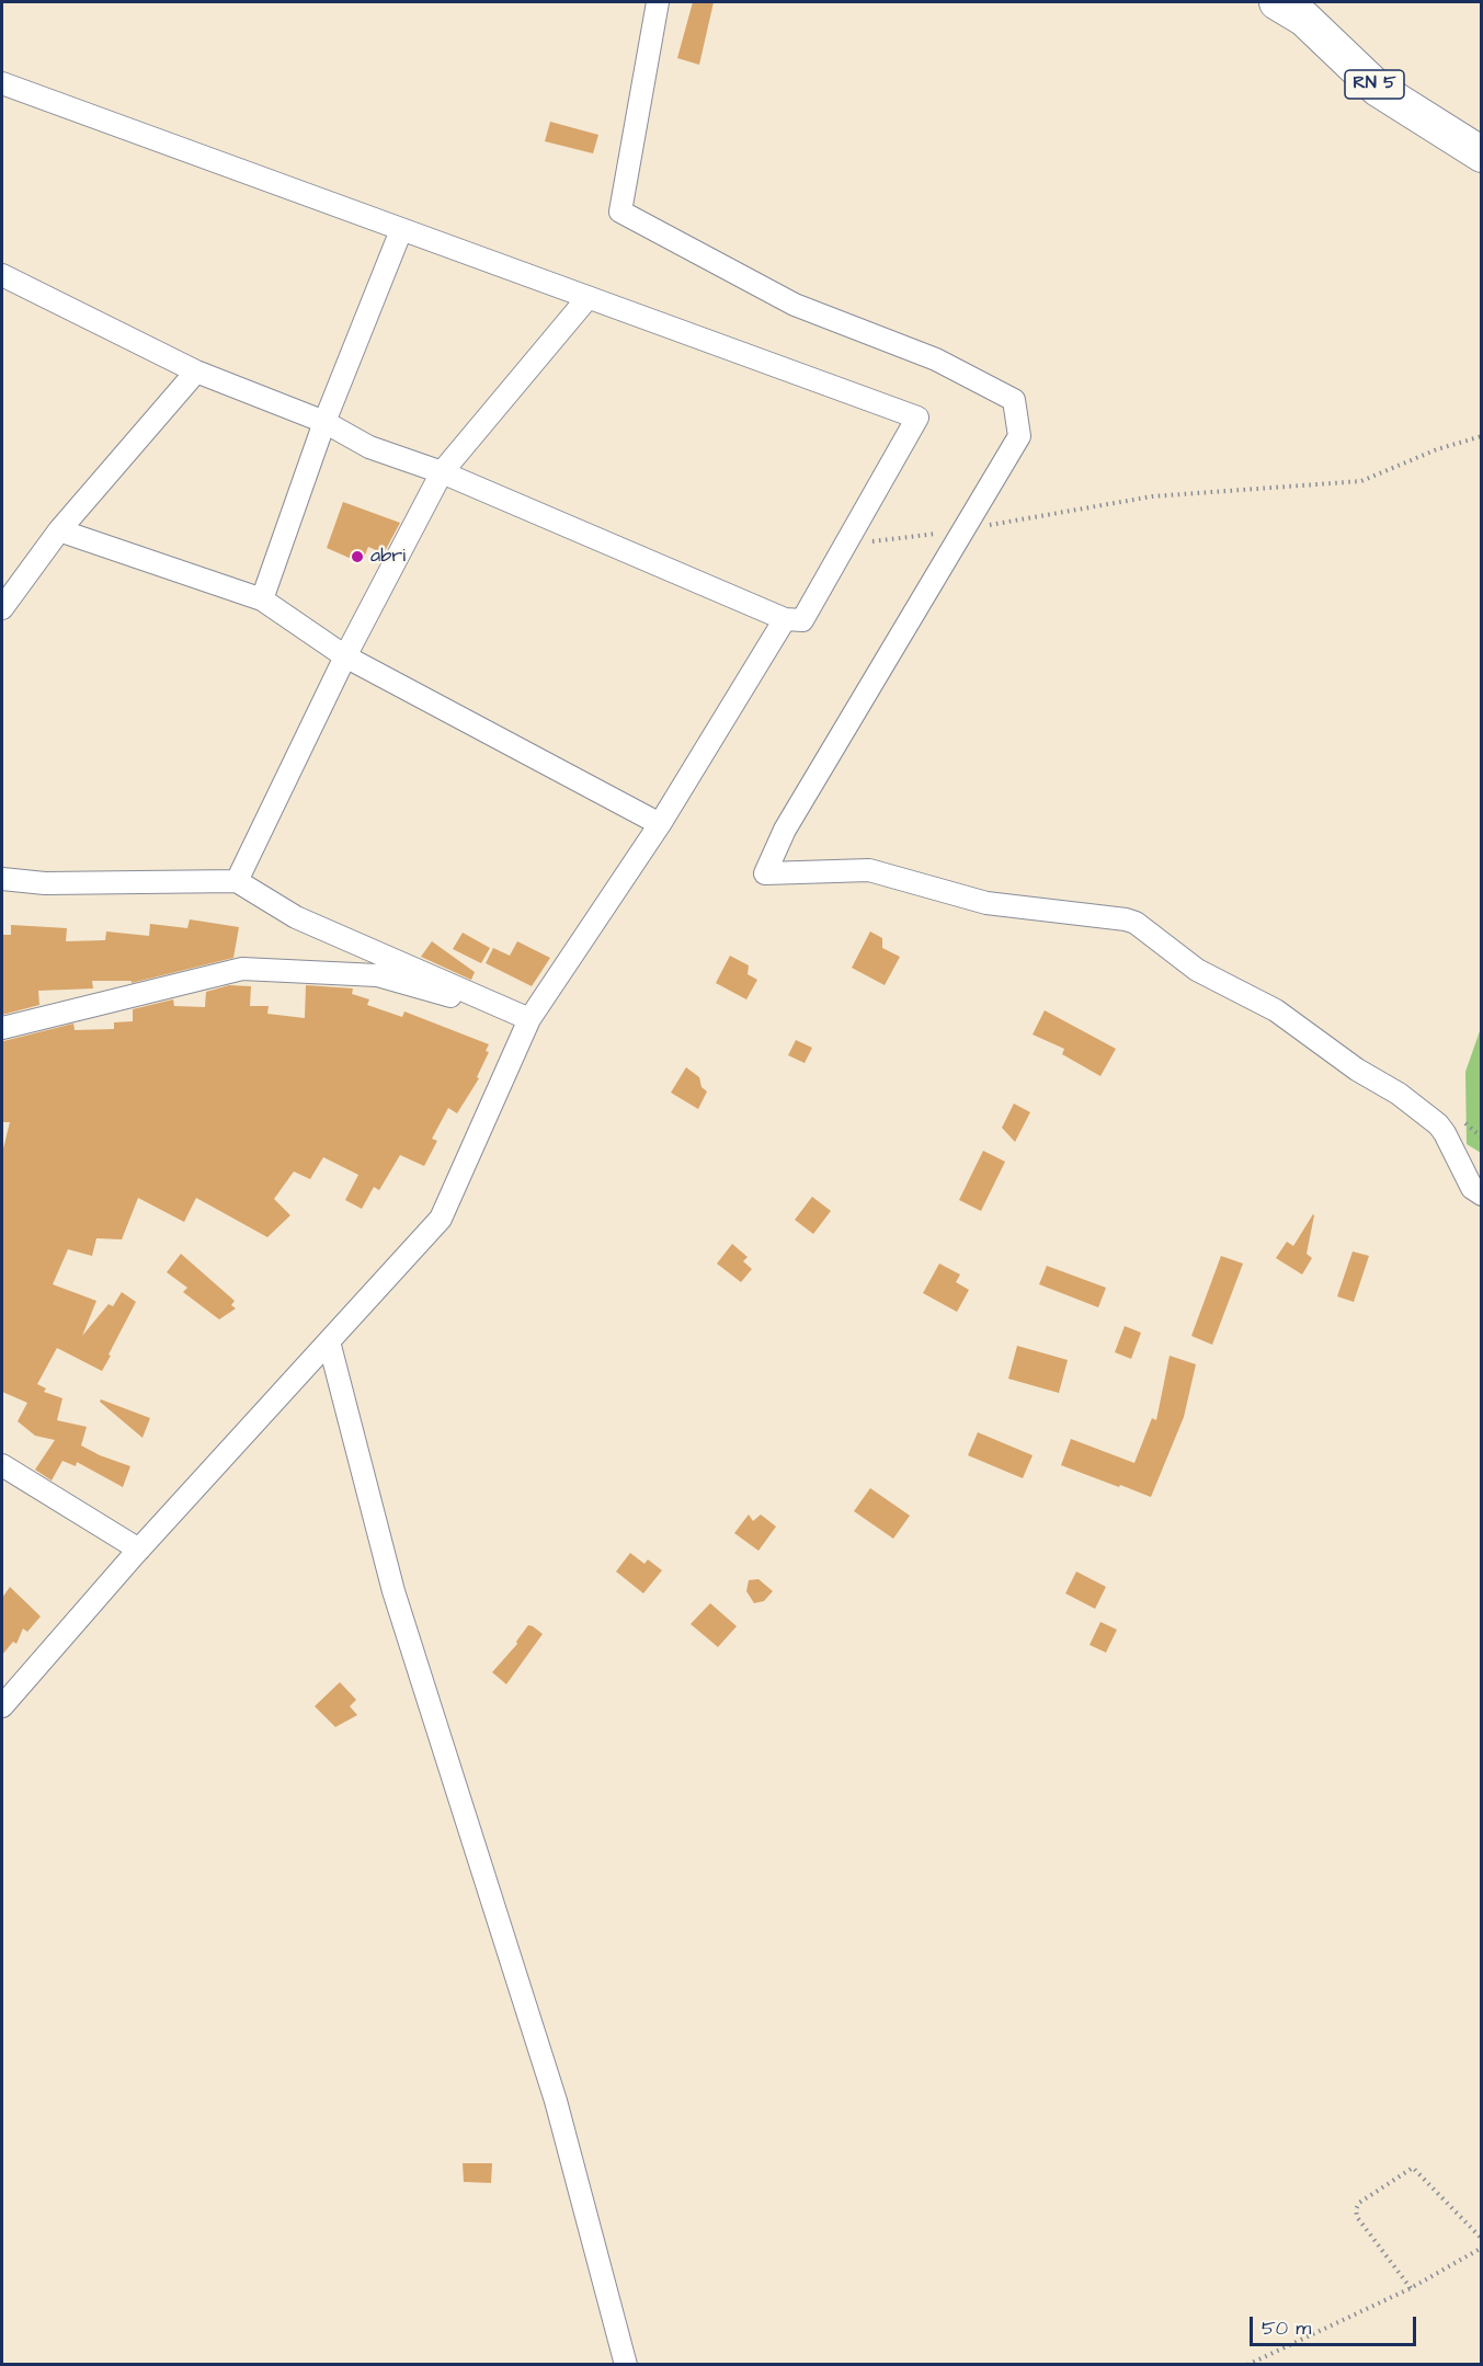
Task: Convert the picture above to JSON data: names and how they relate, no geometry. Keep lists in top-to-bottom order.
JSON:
{
  "streets": {
    "main road": ["RN 5"]
  },
  "places": ["abri"],
  "scale_bar": "50 m"
}
